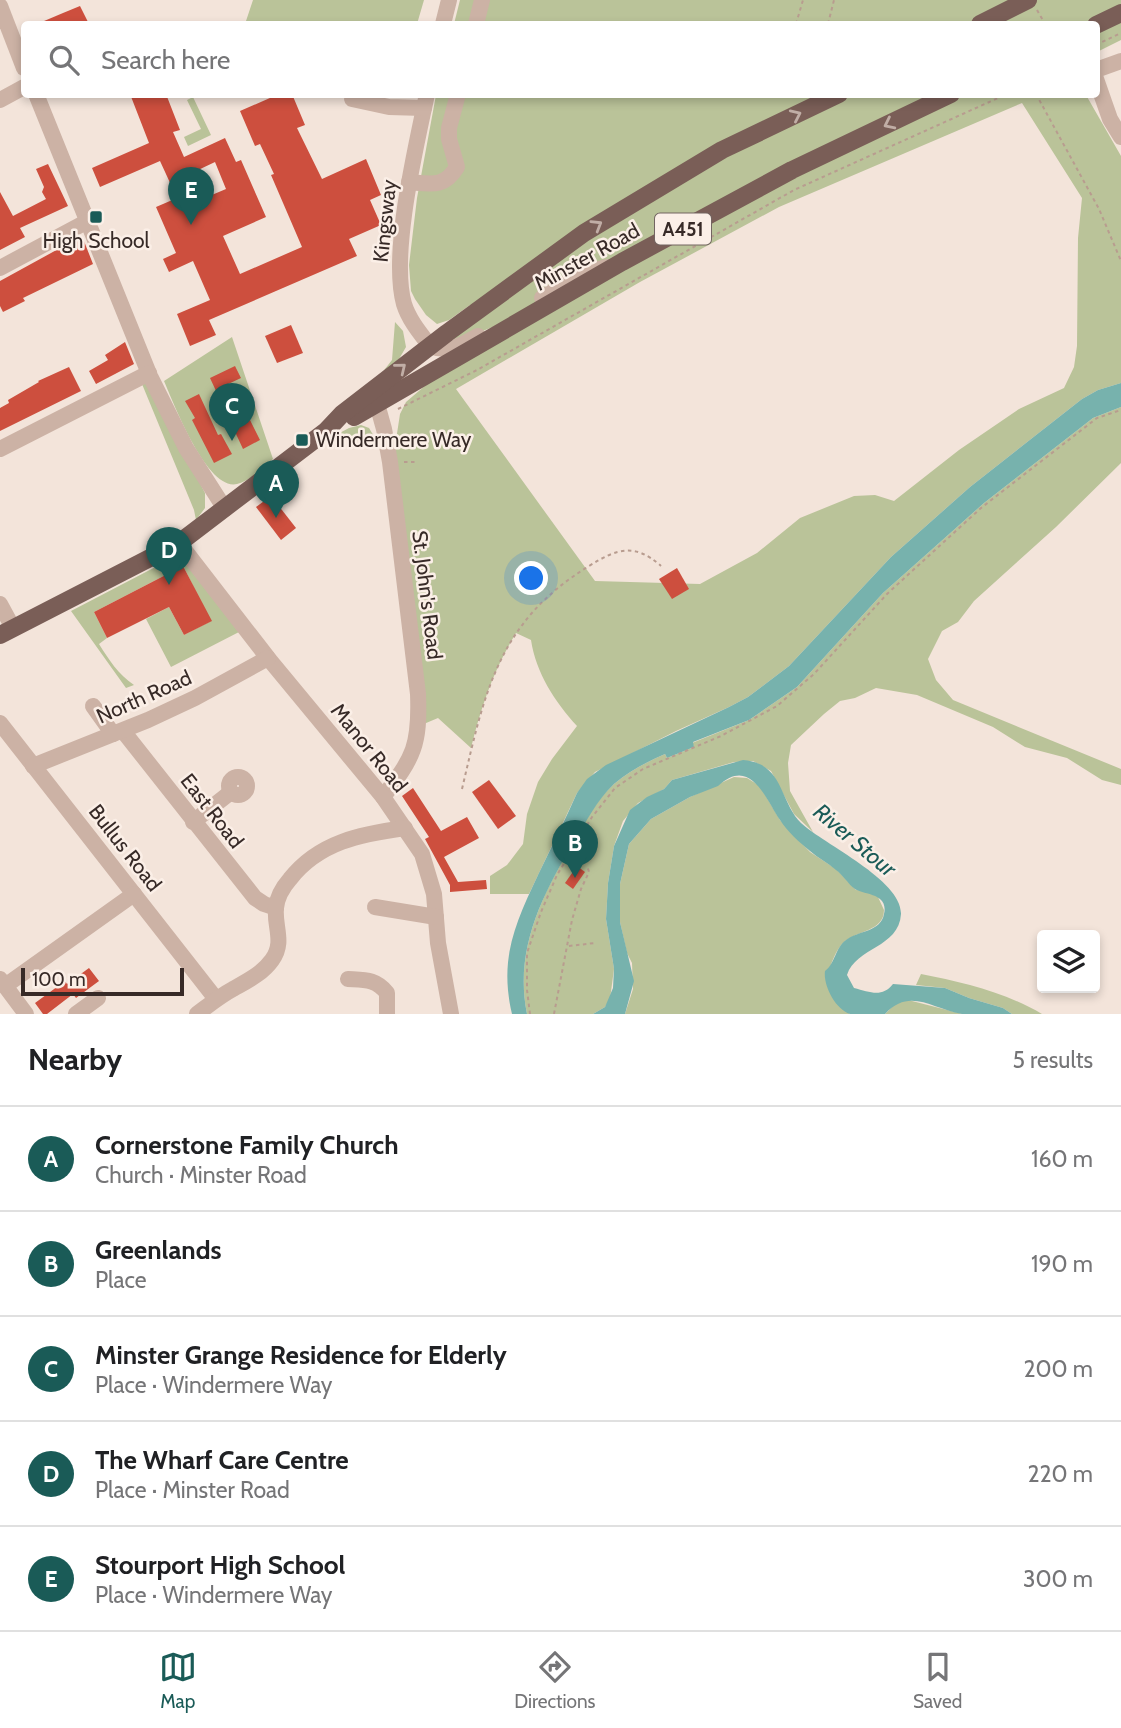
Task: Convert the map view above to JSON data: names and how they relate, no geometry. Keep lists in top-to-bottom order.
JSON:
{
  "streets": {
    "main road": ["A451", "Minster Road"],
    "street": [
      "Kingsway",
      "St. John's Road",
      "North Road",
      "Manor Road",
      "East Road",
      "Bullus Road"
    ]
  },
  "crossings": [
    ["Kingsway", "Minster Road"],
    ["Minster Road", "St. John's Road"],
    ["Minster Road", "Manor Road"],
    ["St. John's Road", "Manor Road"],
    ["North Road", "Manor Road"],
    ["North Road", "East Road"],
    ["North Road", "Bullus Road"]
  ],
  "water": ["River Stour"],
  "places": {
    "transit": ["High School", "Windermere Way"]
  },
  "scale_bar": "100 m",
  "page": {
    "search": "Search here",
    "pins": [
      "E",
      "C",
      "A",
      "D",
      "B"
    ],
    "scale": "100 m",
    "heading": ["Nearby", "5 results"],
    "list": [
      {
        "mark": "A",
        "name": "Cornerstone Family Church",
        "note": "Church · Minster Road",
        "value": "160 m"
      },
      {
        "mark": "B",
        "name": "Greenlands",
        "note": "Place",
        "value": "190 m"
      },
      {
        "mark": "C",
        "name": "Minster Grange Residence for Elderly",
        "note": "Place · Windermere Way",
        "value": "200 m"
      },
      {
        "mark": "D",
        "name": "The Wharf Care Centre",
        "note": "Place · Minster Road",
        "value": "220 m"
      },
      {
        "mark": "E",
        "name": "Stourport High School",
        "note": "Place · Windermere Way",
        "value": "300 m"
      }
    ],
    "nav": ["Map", "Directions", "Saved"]
  }
}
